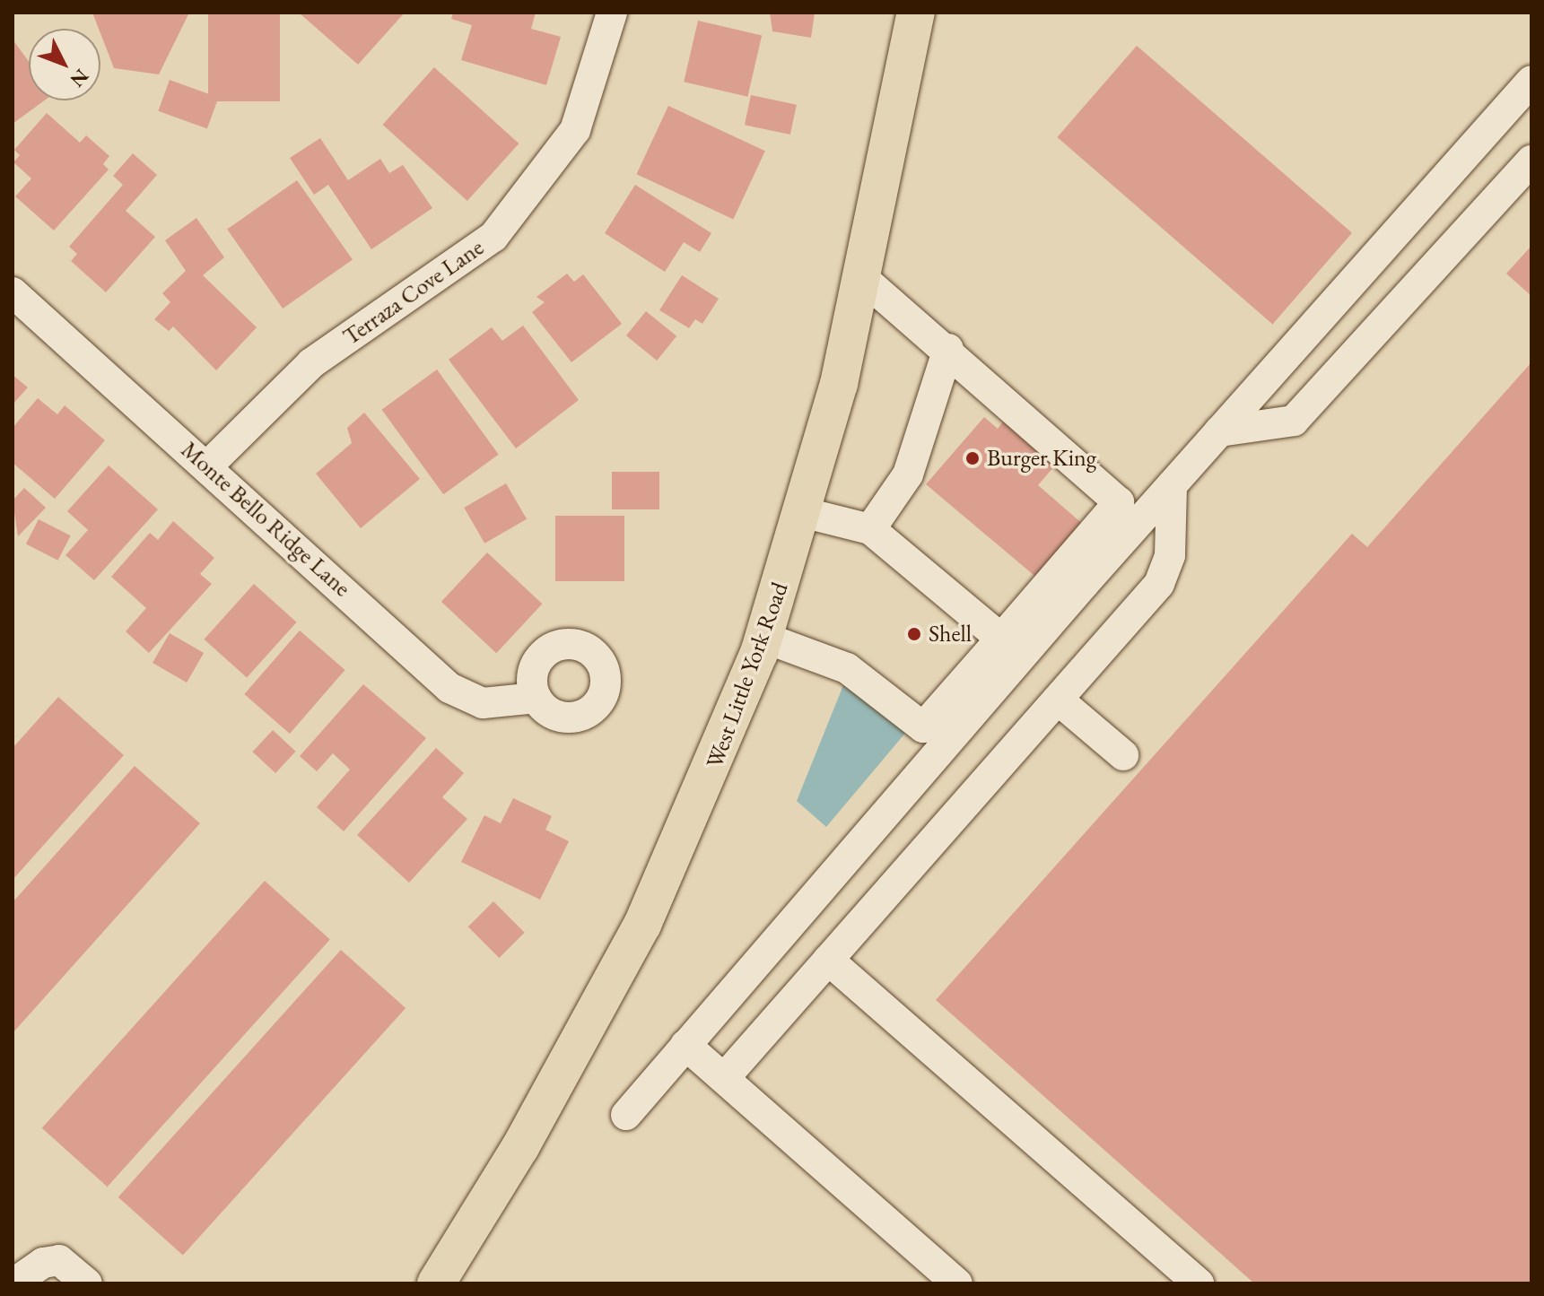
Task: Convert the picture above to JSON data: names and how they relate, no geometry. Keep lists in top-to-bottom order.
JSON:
{
  "streets": {
    "main road": ["West Little York Road"],
    "street": ["Terraza Cove Lane", "Monte Bello Ridge Lane"]
  },
  "crossings": [
    ["Terraza Cove Lane", "Monte Bello Ridge Lane"]
  ],
  "places": ["Burger King", "Shell"],
  "north": "bottom right"
}
